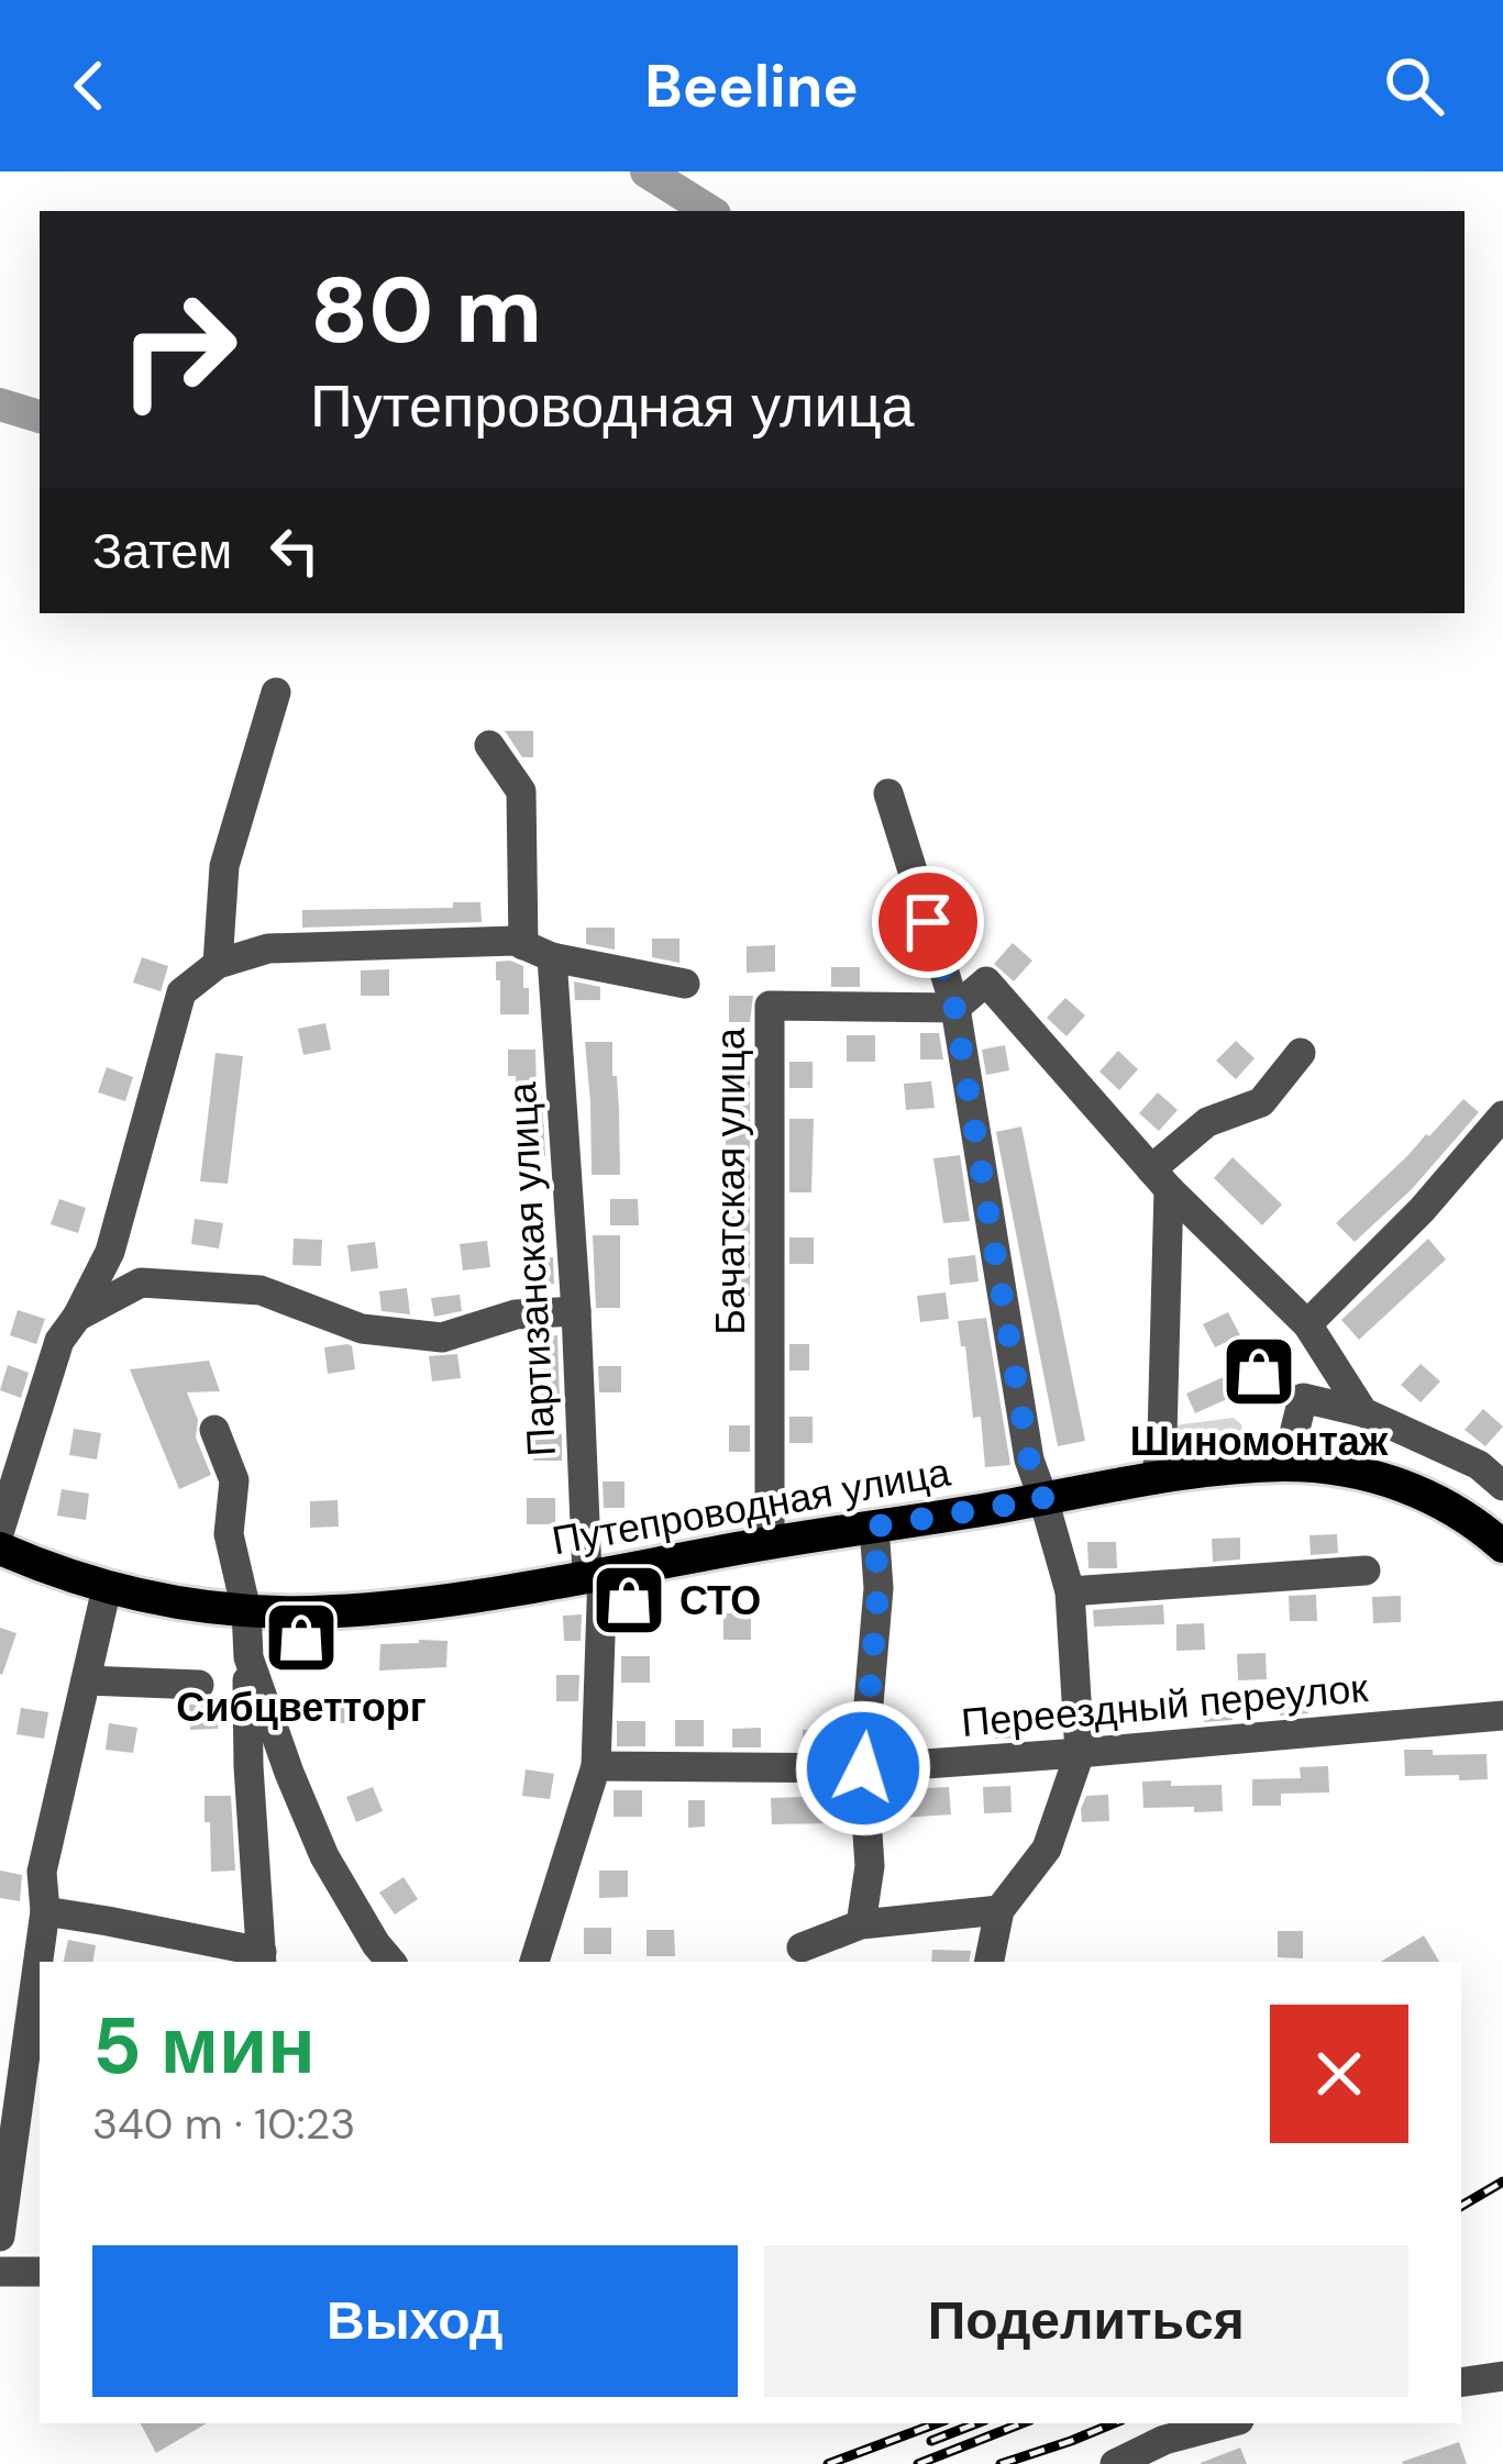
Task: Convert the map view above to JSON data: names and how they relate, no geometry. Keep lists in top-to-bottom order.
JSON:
{
  "streets": {
    "main road": ["Путепроводная улица"],
    "street": ["Бачатская улица", "Партизанская улица", "Переездный переулок"]
  },
  "crossings": [
    ["Бачатская улица", "Партизанская улица"],
    ["Бачатская улица", "Путепроводная улица"],
    ["Партизанская улица", "Путепроводная улица"],
    ["Партизанская улица", "Переездный переулок"]
  ],
  "places": {
    "shop": ["Шиномонтаж", "СТО", "Сибцветторг"]
  },
  "page": {
    "header": "Beeline",
    "turn": ["80 m", "Путепроводная улица"],
    "then": "Затем",
    "heading": ["5 мин", "340 m · 10:23"],
    "buttons": ["Выход", "Поделиться"]
  }
}
